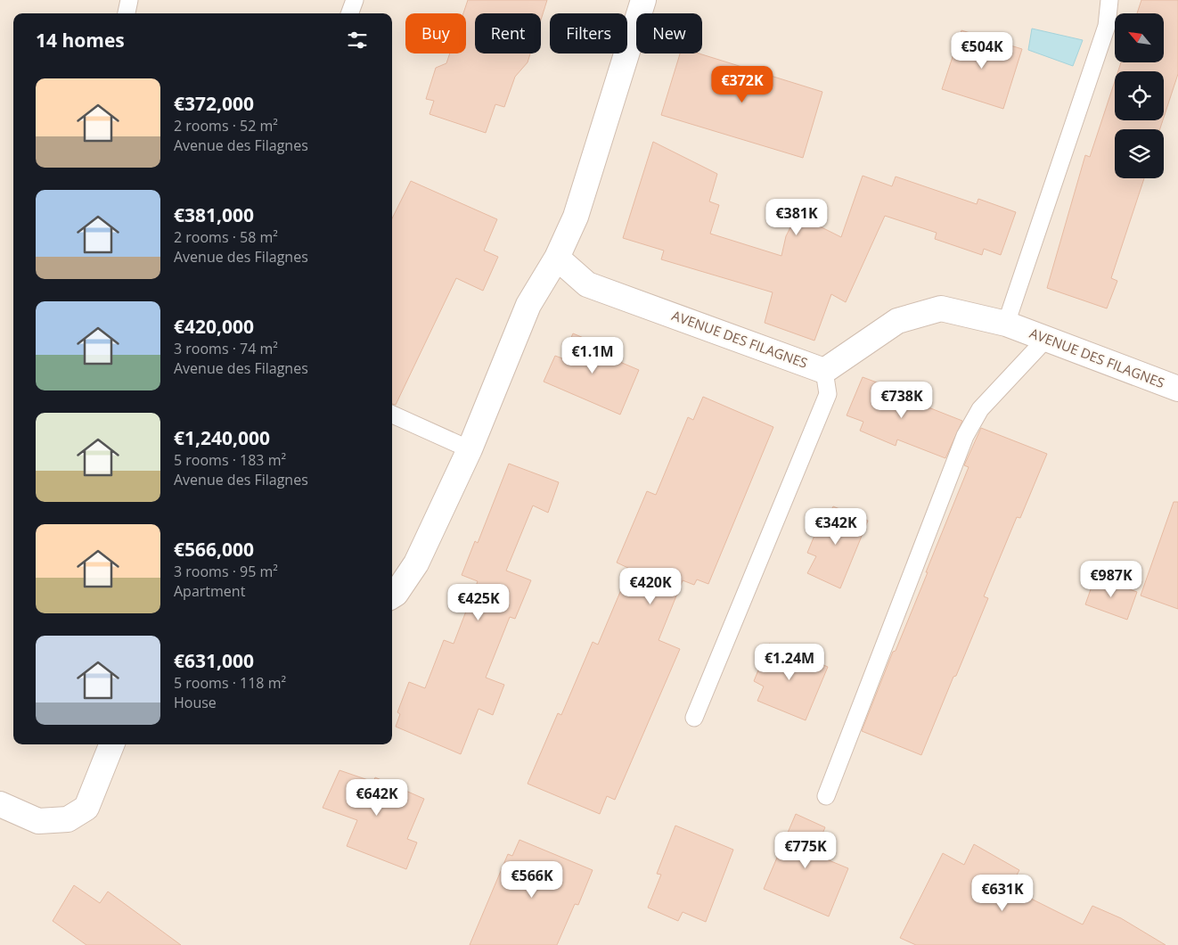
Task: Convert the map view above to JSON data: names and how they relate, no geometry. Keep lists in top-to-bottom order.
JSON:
{
  "streets": {
    "street": ["AVENUE DES FILAGNES"]
  },
  "north": "top left",
  "page": {
    "chip": [
      "Buy",
      "Rent",
      "Filters",
      "New"
    ],
    "heading": "14 homes",
    "price": [
      "€504K",
      "€372K",
      "€381K",
      "€1.1M",
      "€738K",
      "€342K",
      "€987K",
      "€420K",
      "€425K",
      "€1.24M",
      "€642K",
      "€775K",
      "€566K",
      "€631K"
    ],
    "list": [
      {
        "name": "€372,000",
        "note": "2 rooms · 52 m² · Avenue des Filagnes"
      },
      {
        "name": "€381,000",
        "note": "2 rooms · 58 m² · Avenue des Filagnes"
      },
      {
        "name": "€420,000",
        "note": "3 rooms · 74 m² · Avenue des Filagnes"
      },
      {
        "name": "€1,240,000",
        "note": "5 rooms · 183 m² · Avenue des Filagnes"
      },
      {
        "name": "€566,000",
        "note": "3 rooms · 95 m² · Apartment"
      },
      {
        "name": "€631,000",
        "note": "5 rooms · 118 m² · House"
      }
    ]
  }
}
